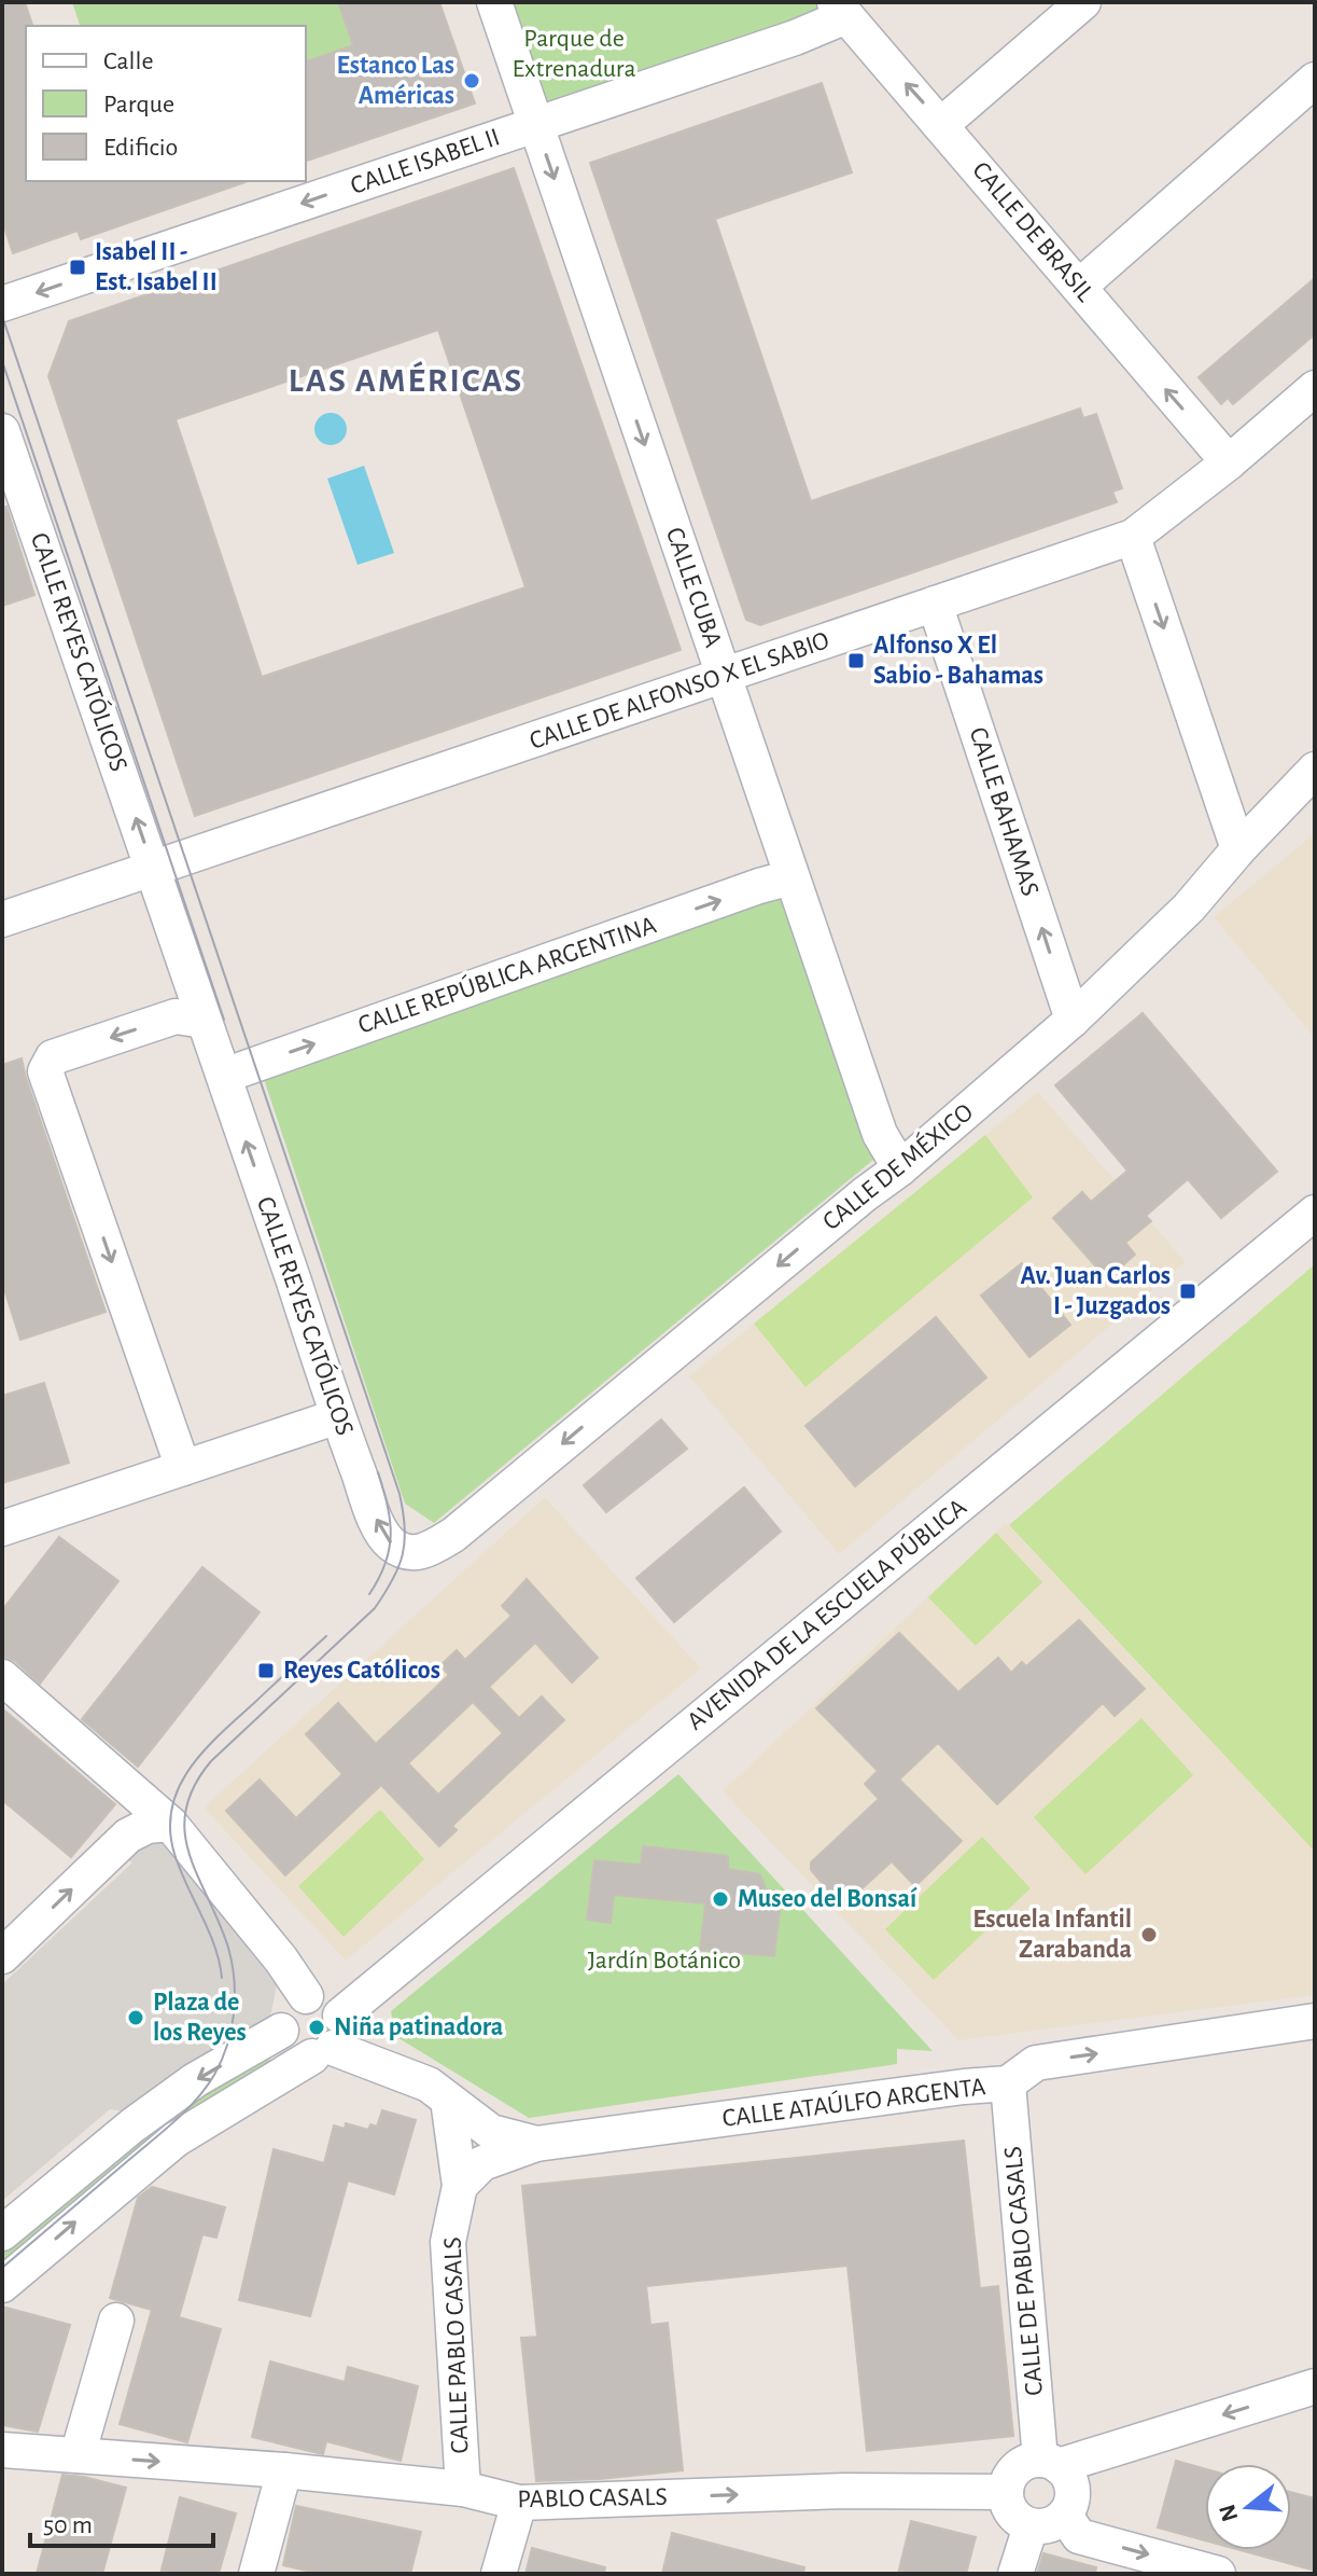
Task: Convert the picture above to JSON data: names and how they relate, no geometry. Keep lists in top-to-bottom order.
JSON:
{
  "streets": {
    "street": [
      "CALLE ISABEL II",
      "CALLE DE BRASIL",
      "CALLE CUBA",
      "CALLE REYES CATÓLICOS",
      "CALLE DE ALFONSO X EL SABIO",
      "CALLE BAHAMAS",
      "CALLE REPÚBLICA ARGENTINA",
      "CALLE DE MÉXICO",
      "AVENIDA DE LA ESCUELA PÚBLICA",
      "CALLE ATAÚLFO ARGENTA",
      "CALLE DE PABLO CASALS",
      "CALLE PABLO CASALS",
      "PABLO CASALS"
    ]
  },
  "crossings": [
    ["CALLE ISABEL II", "CALLE DE BRASIL"],
    ["CALLE ISABEL II", "CALLE CUBA"],
    ["CALLE DE BRASIL", "CALLE DE ALFONSO X EL SABIO"],
    ["CALLE CUBA", "CALLE DE ALFONSO X EL SABIO"],
    ["CALLE CUBA", "CALLE REPÚBLICA ARGENTINA"],
    ["CALLE CUBA", "CALLE DE MÉXICO"],
    ["CALLE REYES CATÓLICOS", "CALLE DE ALFONSO X EL SABIO"],
    ["CALLE REYES CATÓLICOS", "CALLE REPÚBLICA ARGENTINA"],
    ["CALLE REYES CATÓLICOS", "CALLE DE MÉXICO"],
    ["CALLE DE ALFONSO X EL SABIO", "CALLE BAHAMAS"],
    ["CALLE BAHAMAS", "CALLE DE MÉXICO"],
    ["AVENIDA DE LA ESCUELA PÚBLICA", "CALLE ATAÚLFO ARGENTA"],
    ["CALLE ATAÚLFO ARGENTA", "CALLE DE PABLO CASALS"],
    ["CALLE ATAÚLFO ARGENTA", "CALLE PABLO CASALS"],
    ["CALLE DE PABLO CASALS", "PABLO CASALS"],
    ["CALLE PABLO CASALS", "PABLO CASALS"]
  ],
  "one_way": [
    "CALLE ISABEL II",
    "CALLE DE BRASIL",
    "CALLE CUBA",
    "CALLE REYES CATÓLICOS",
    "CALLE REPÚBLICA ARGENTINA",
    "CALLE DE MÉXICO",
    "PABLO CASALS"
  ],
  "districts": ["LAS AMÉRICAS"],
  "parks": ["Parque de Extrenadura", "Jardín Botánico"],
  "places": {
    "other": [
      "Estanco Las Américas",
      "Museo del Bonsaí",
      "Escuela Infantil Zarabanda",
      "Plaza de los Reyes",
      "Niña patinadora"
    ],
    "transit": [
      "Isabel II - Est. Isabel II",
      "Alfonso X El Sabio - Bahamas",
      "Av. Juan Carlos I - Juzgados",
      "Reyes Católicos"
    ]
  },
  "legend": ["Calle", "Parque", "Edificio"],
  "scale_bar": "50 m",
  "north": "left"
}
